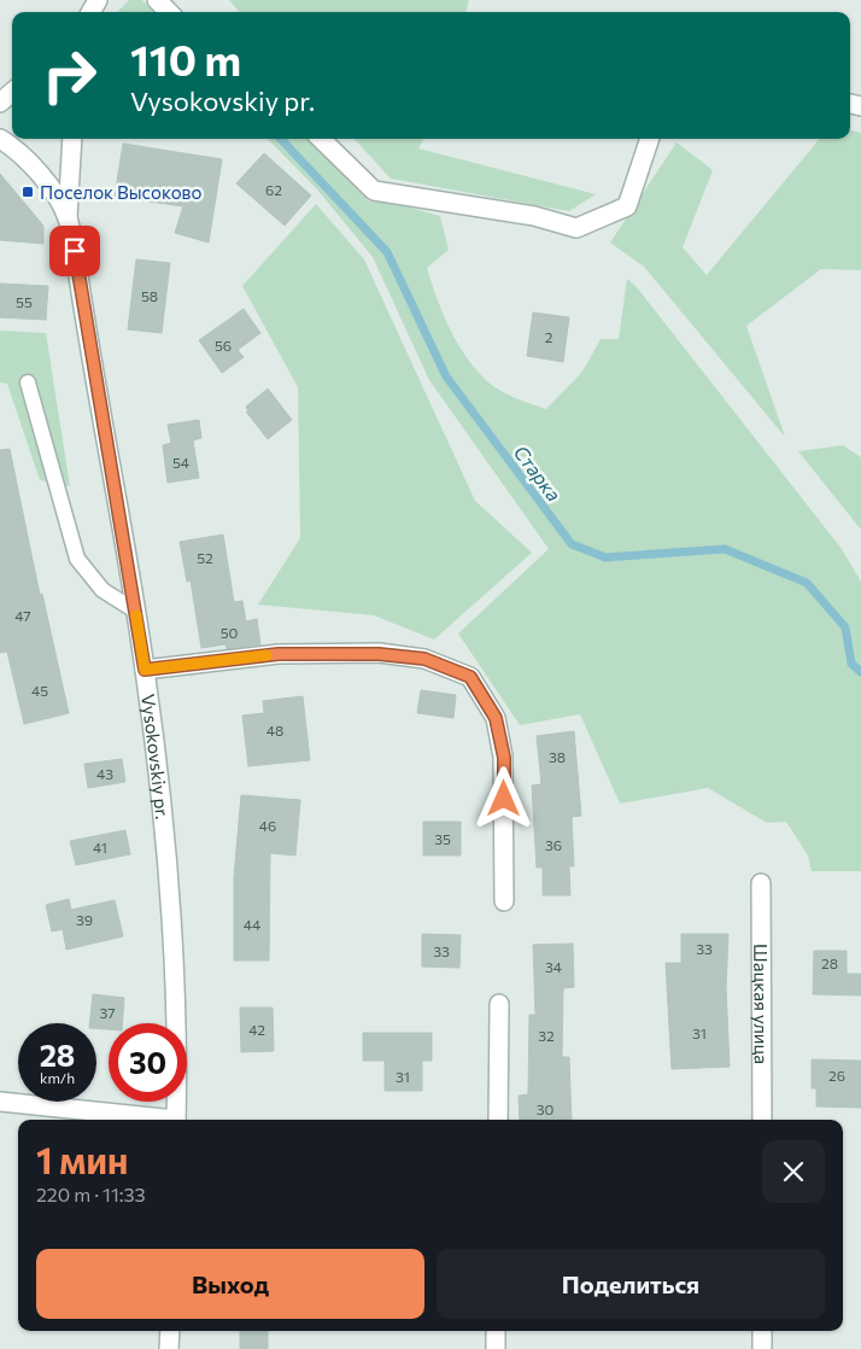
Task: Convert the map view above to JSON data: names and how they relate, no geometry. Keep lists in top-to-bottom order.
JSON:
{
  "streets": {
    "street": ["Vysokovskiy pr.", "Шацкая улица"]
  },
  "water": ["Старка"],
  "places": {
    "transit": ["Поселок Высоково"]
  },
  "house_numbers": [
    "62",
    "58",
    "55",
    "2",
    "56",
    "54",
    "52",
    "47",
    "50",
    "45",
    "48",
    "38",
    "43",
    "46",
    "35",
    "36",
    "41",
    "39",
    "44",
    "33",
    "33",
    "28",
    "34",
    "37",
    "42",
    "31",
    "32",
    "26",
    "31",
    "30"
  ],
  "page": {
    "turn": ["110 m", "Vysokovskiy pr."],
    "speed": "28 km/h",
    "limit": "30",
    "heading": ["1 мин", "220 m · 11:33"],
    "buttons": ["Выход", "Поделиться"]
  }
}
